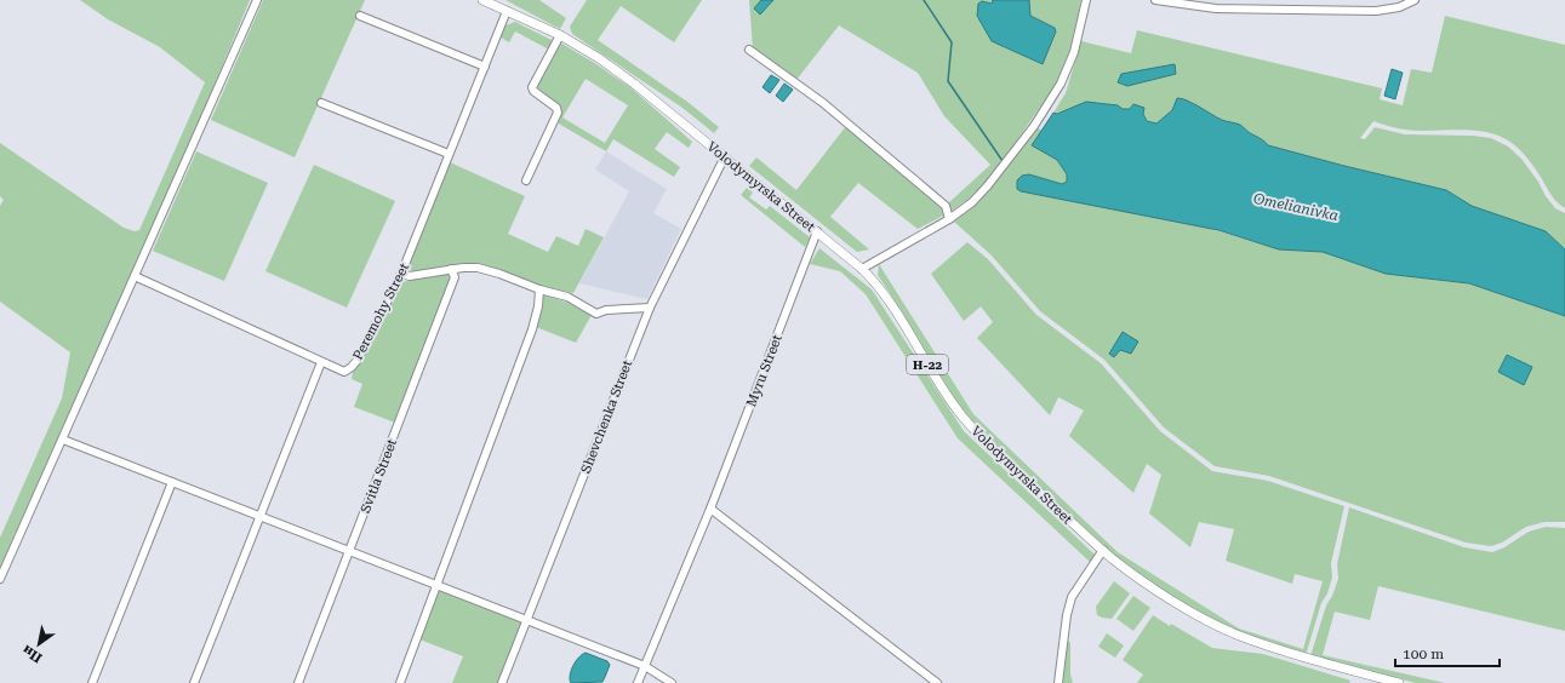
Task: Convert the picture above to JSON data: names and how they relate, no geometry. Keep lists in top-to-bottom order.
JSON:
{
  "streets": {
    "main road": ["Volodymyrska Street", "Н-22"],
    "street": [
      "Peremohy Street",
      "Myru Street",
      "Shevchenka Street",
      "Svitla Street"
    ]
  },
  "crossings": [
    ["Volodymyrska Street", "Peremohy Street"],
    ["Volodymyrska Street", "Myru Street"],
    ["Volodymyrska Street", "Shevchenka Street"]
  ],
  "water": ["Omelianivka"],
  "scale_bar": "100 m",
  "north": "bottom left"
}
